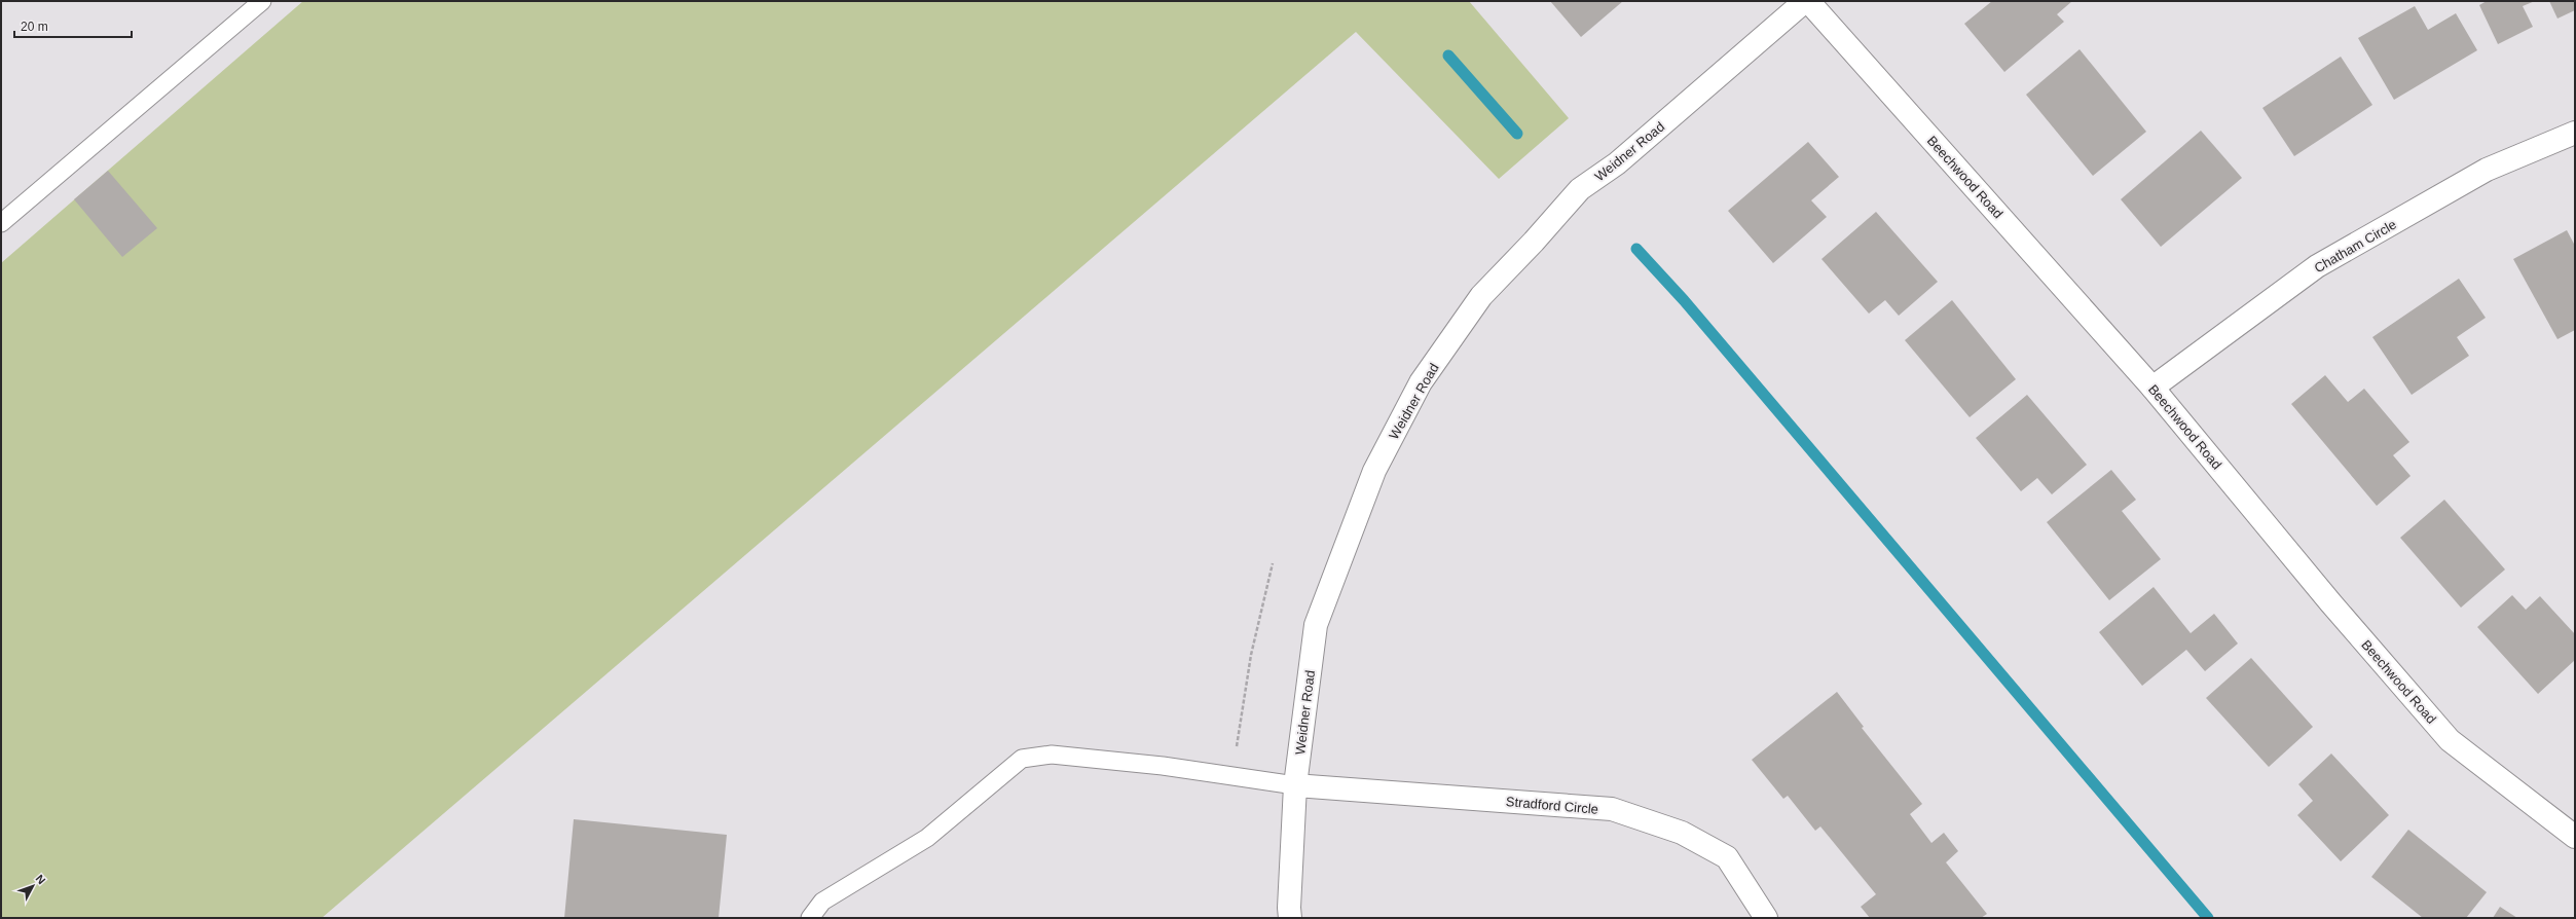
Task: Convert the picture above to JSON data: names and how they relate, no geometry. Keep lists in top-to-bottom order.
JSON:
{
  "streets": {
    "street": [
      "Weidner Road",
      "Beechwood Road",
      "Chatham Circle",
      "Stradford Circle"
    ]
  },
  "crossings": [
    ["Weidner Road", "Stradford Circle"],
    ["Beechwood Road", "Chatham Circle"]
  ],
  "scale_bar": "20 m",
  "north": "top right"
}
